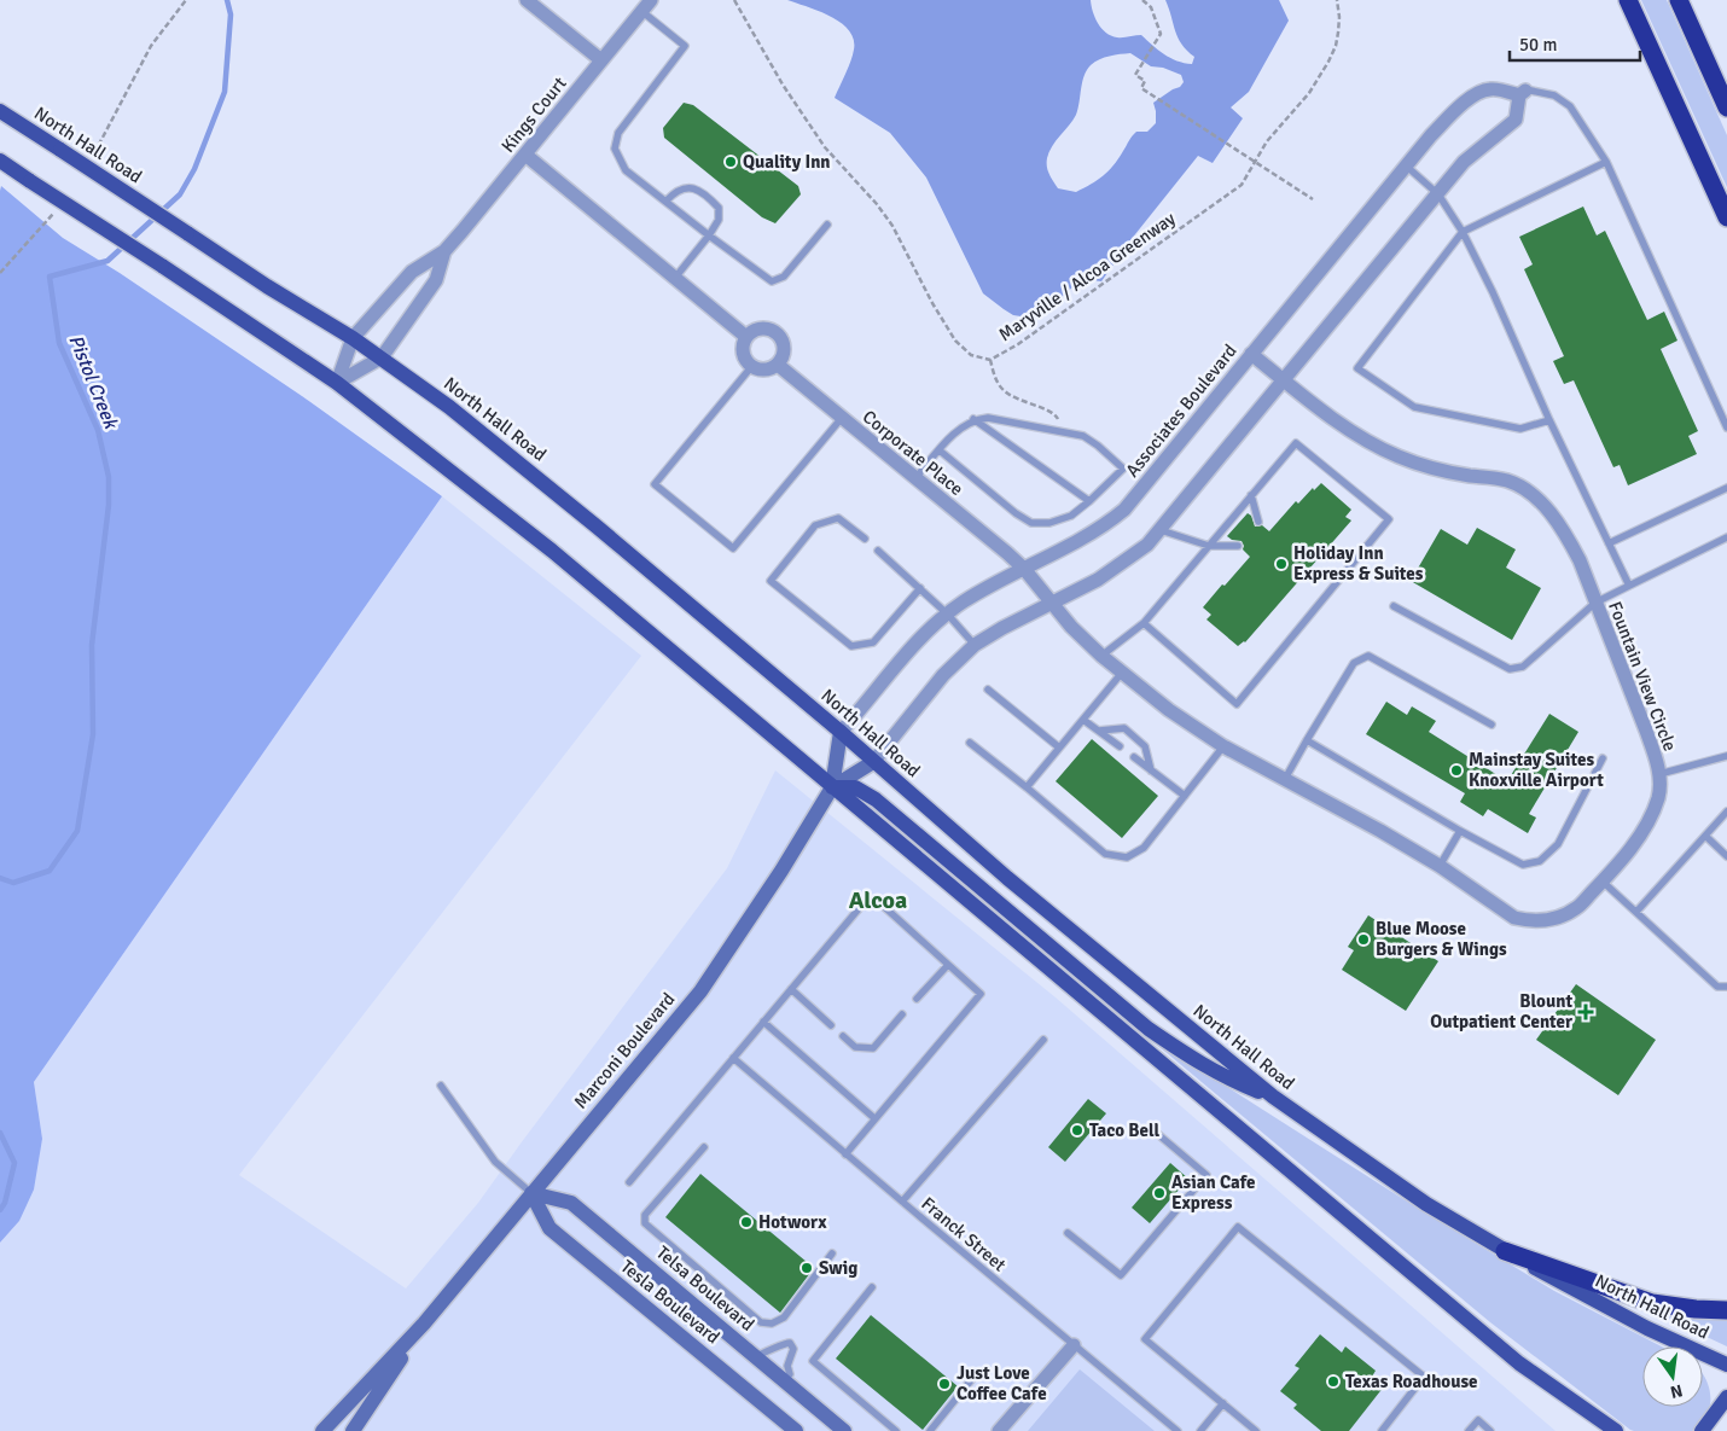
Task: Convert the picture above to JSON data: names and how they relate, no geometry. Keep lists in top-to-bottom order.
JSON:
{
  "streets": {
    "main road": [
      "North Hall Road",
      "Marconi Boulevard",
      "Telsa Boulevard",
      "Tesla Boulevard"
    ],
    "street": [
      "Kings Court",
      "Associates Boulevard",
      "Corporate Place",
      "Fountain View Circle"
    ],
    "lane": ["Franck Street"],
    "path": ["Maryville / Alcoa Greenway"]
  },
  "crossings": [
    ["Kings Court", "North Hall Road"],
    ["North Hall Road", "Associates Boulevard"],
    ["North Hall Road", "Marconi Boulevard"],
    ["Associates Boulevard", "Corporate Place"],
    ["Associates Boulevard", "Fountain View Circle"],
    ["Associates Boulevard", "Marconi Boulevard"],
    ["Corporate Place", "Fountain View Circle"],
    ["Marconi Boulevard", "Telsa Boulevard"],
    ["Marconi Boulevard", "Tesla Boulevard"],
    ["Telsa Boulevard", "Tesla Boulevard"]
  ],
  "districts": ["Alcoa"],
  "water": ["Pistol Creek"],
  "places": {
    "other": [
      "Quality Inn",
      "Holiday Inn Express & Suites",
      "Mainstay Suites Knoxville Airport",
      "Blue Moose Burgers & Wings",
      "Taco Bell",
      "Asian Cafe Express",
      "Hotworx",
      "Swig",
      "Texas Roadhouse",
      "Just Love Coffee Cafe"
    ],
    "health": ["Blount Outpatient Center"]
  },
  "scale_bar": "50 m",
  "north": "bottom"
}
